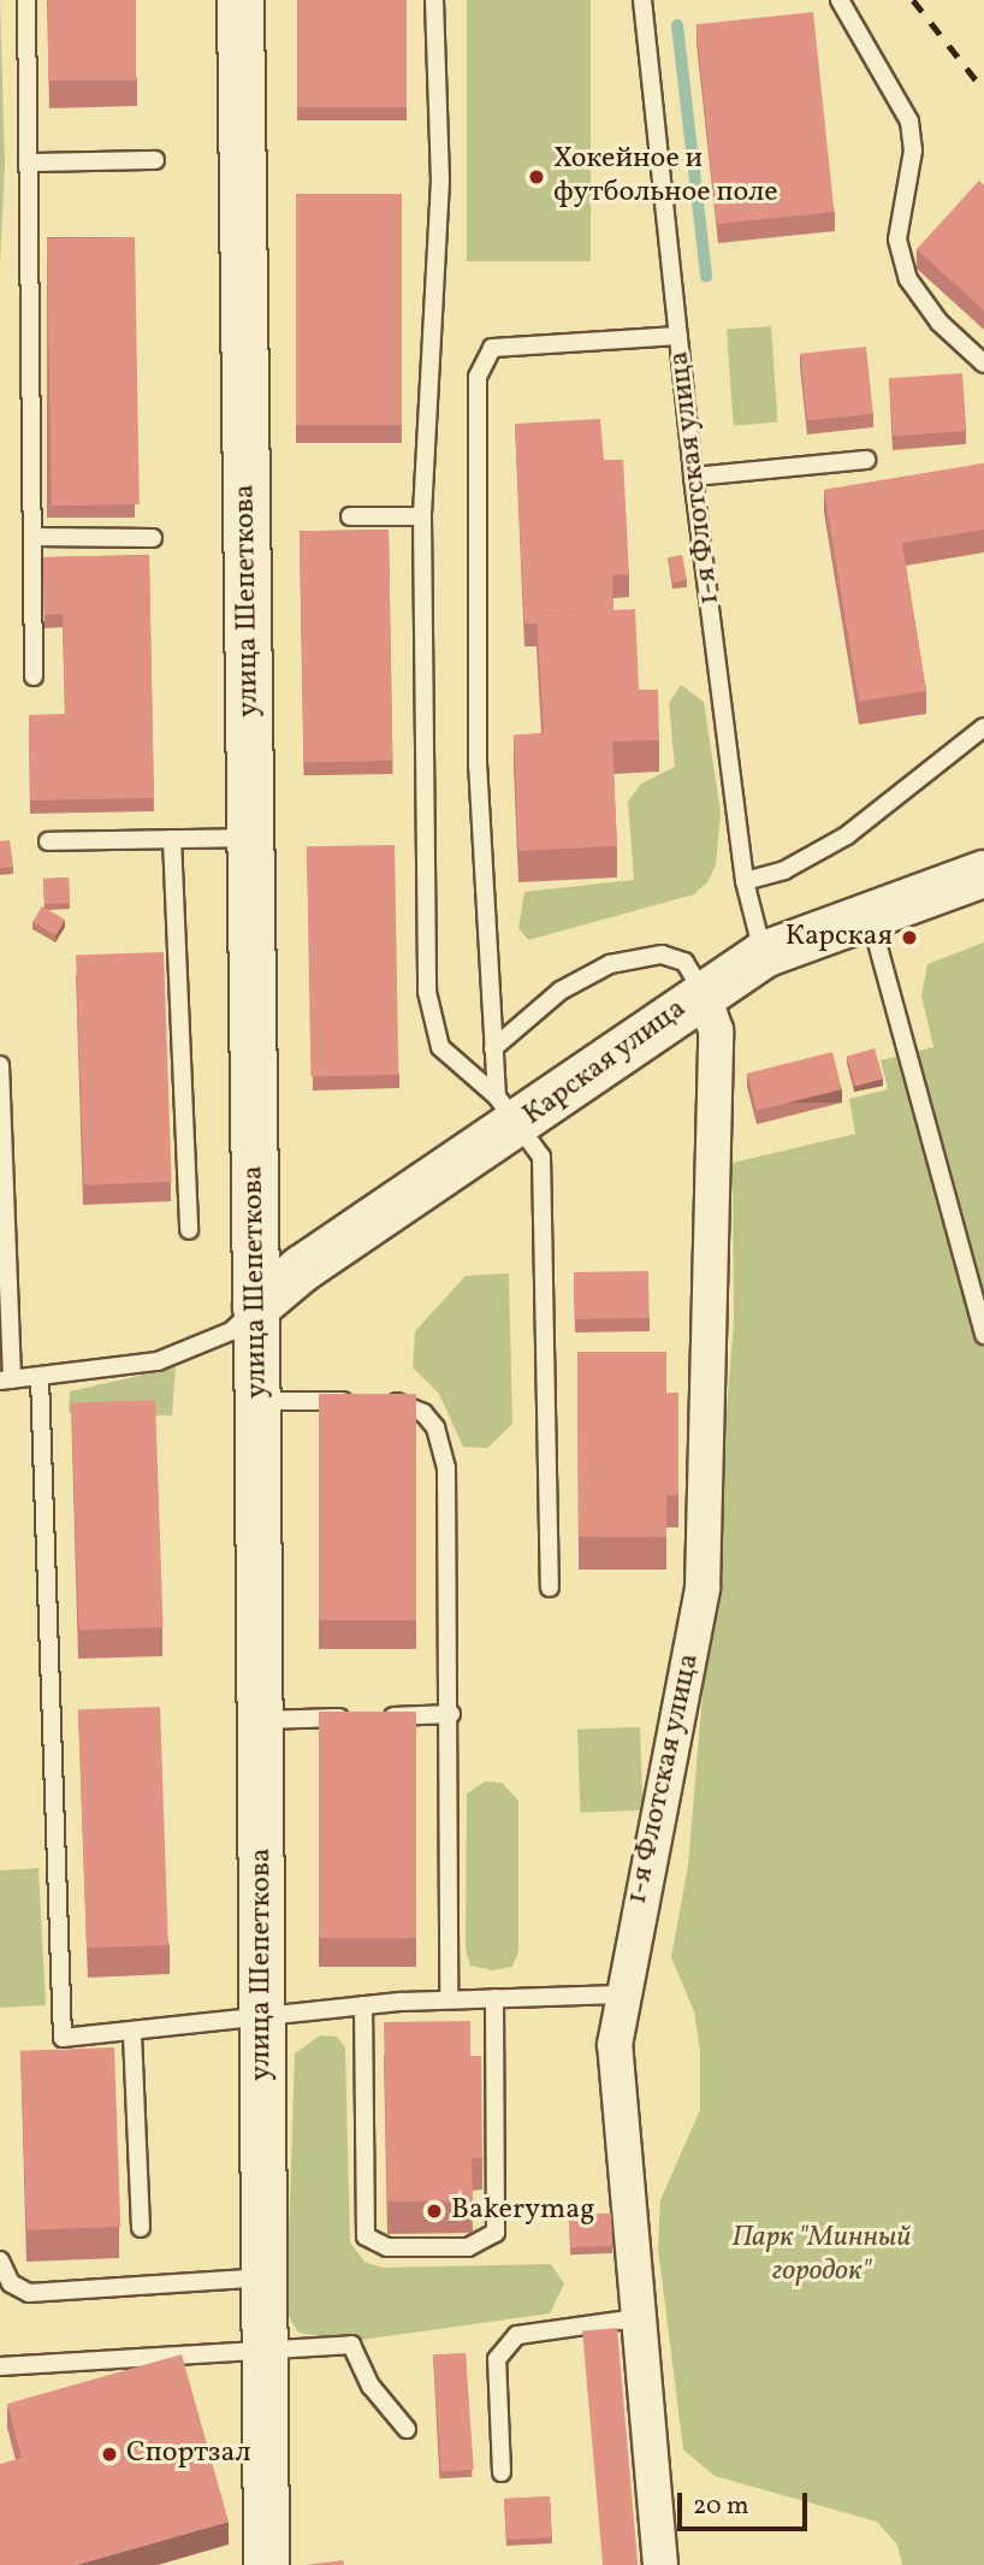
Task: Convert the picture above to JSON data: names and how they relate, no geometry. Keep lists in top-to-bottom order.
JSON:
{
  "streets": {
    "main road": ["улица Шепеткова", "Карская улица"],
    "street": ["1-я Флотская улица"]
  },
  "crossings": [
    ["1-я Флотская улица", "Карская улица"],
    ["улица Шепеткова", "Карская улица"]
  ],
  "parks": ["Парк \"Минный городок\""],
  "places": [
    "Хокейное и футбольное поле",
    "Карская",
    "Bakerymag",
    "Спортзал"
  ],
  "scale_bar": "20 m"
}
